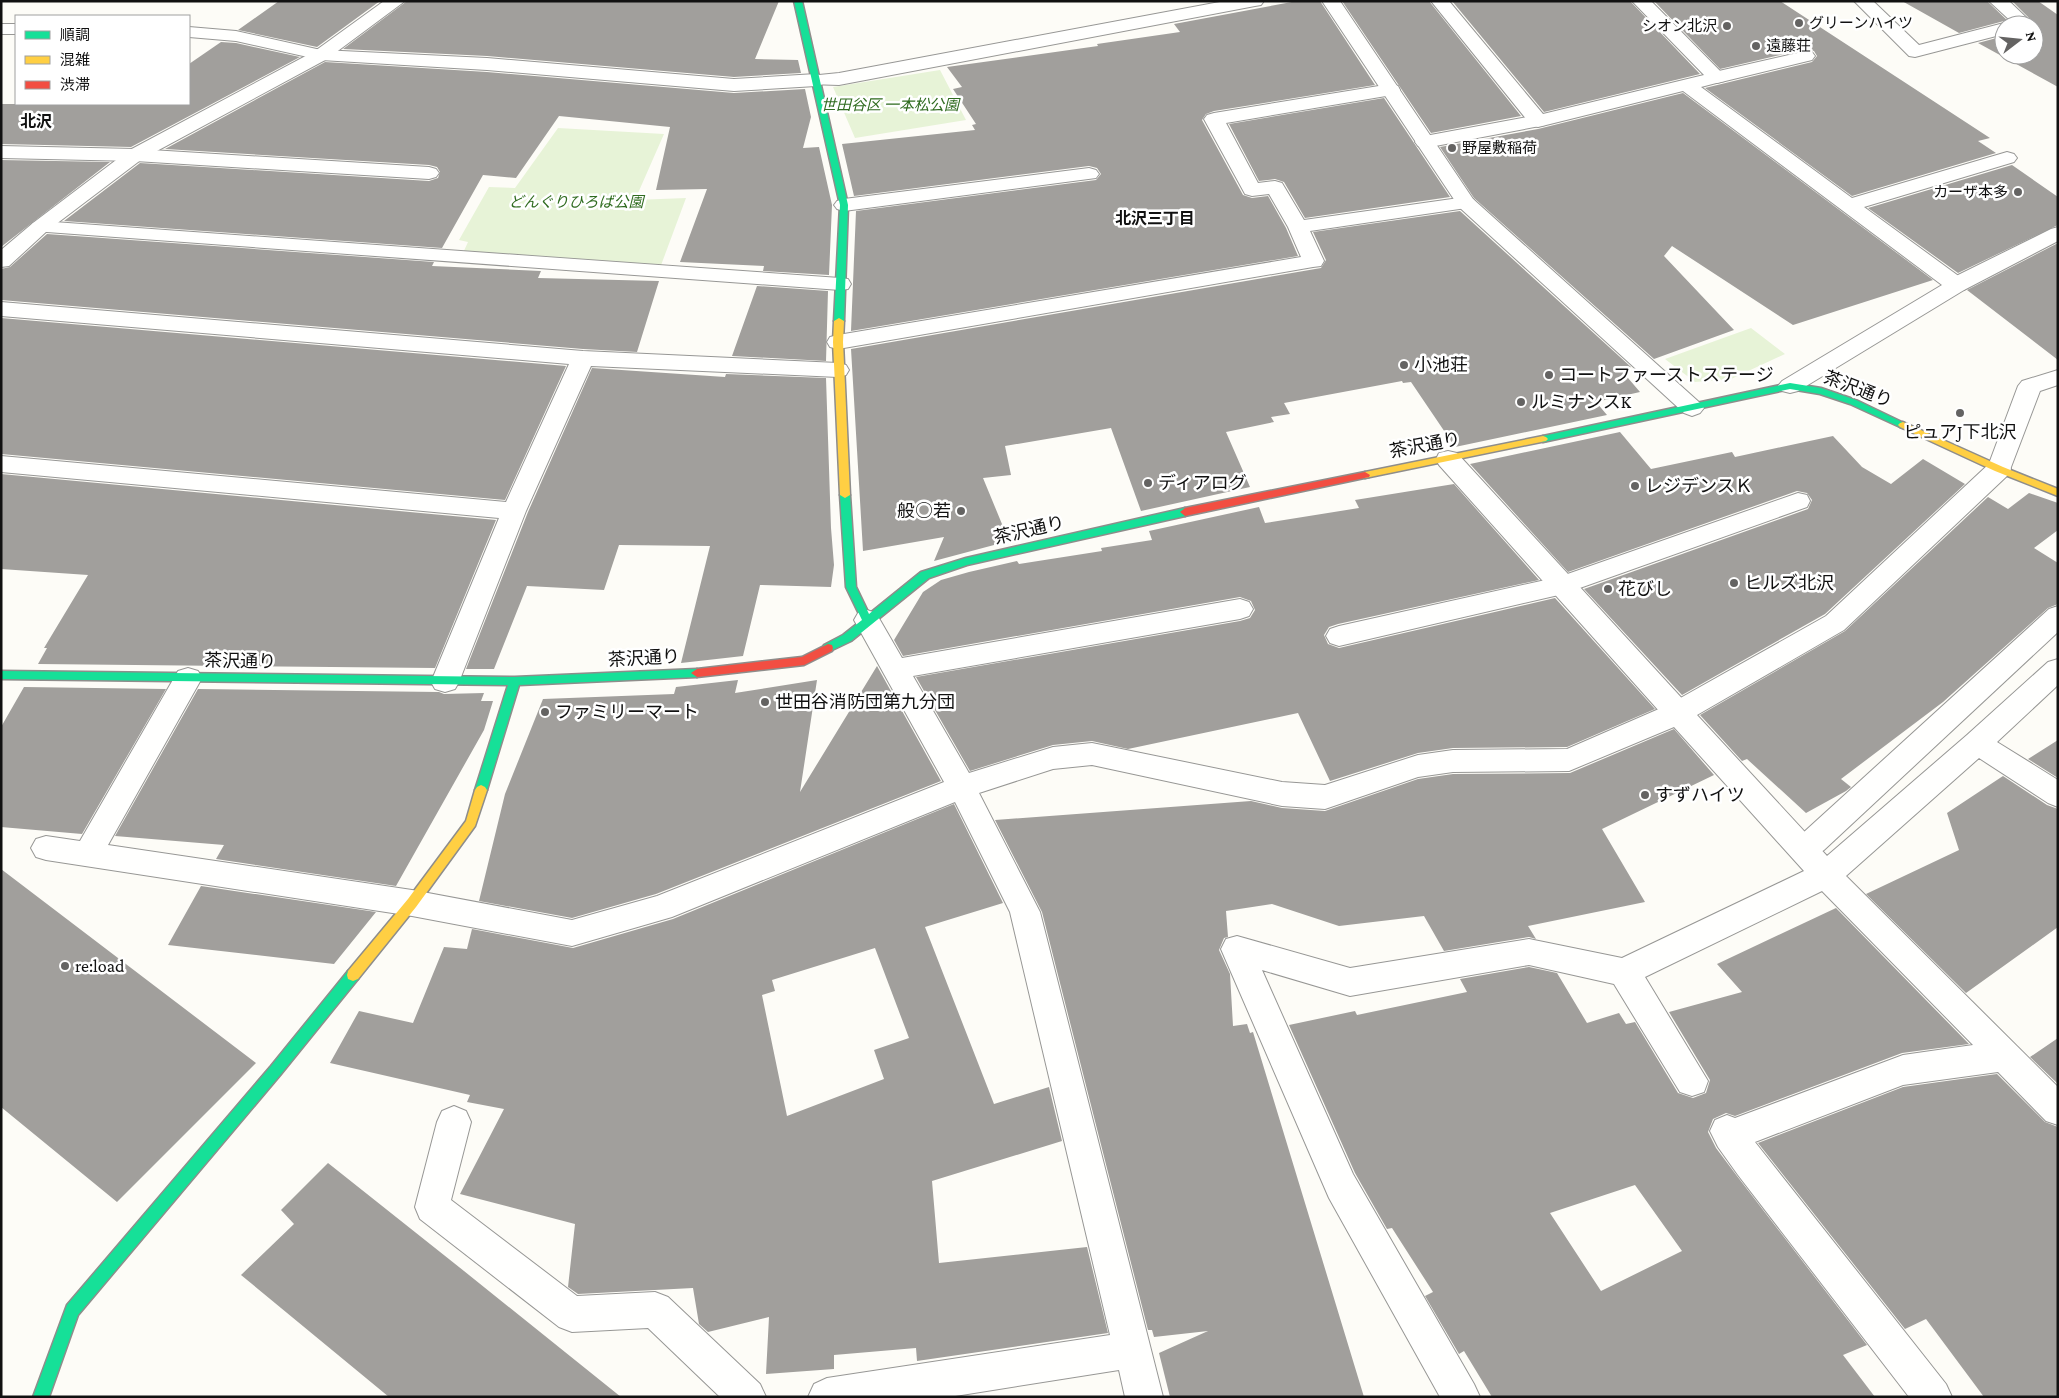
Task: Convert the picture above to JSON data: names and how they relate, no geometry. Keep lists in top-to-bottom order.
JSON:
{
  "streets": {
    "street": ["茶沢通り"]
  },
  "districts": ["北沢", "北沢三丁目"],
  "parks": ["世田谷区 一本松公園", "どんぐりひろば公園"],
  "places": [
    "グリーンハイツ",
    "シオン北沢",
    "遠藤荘",
    "野屋敷稲荷",
    "カーザ本多",
    "小池荘",
    "コートファーストステージ",
    "ルミナンスK",
    "ピュアJ下北沢",
    "ディアログ",
    "レジデンスＫ",
    "般○若",
    "ヒルズ北沢",
    "花びし",
    "世田谷消防団第九分団",
    "ファミリーマート",
    "すずハイツ",
    "re:load"
  ],
  "legend": ["順調", "混雑", "渋滞"],
  "north": "right"
}
